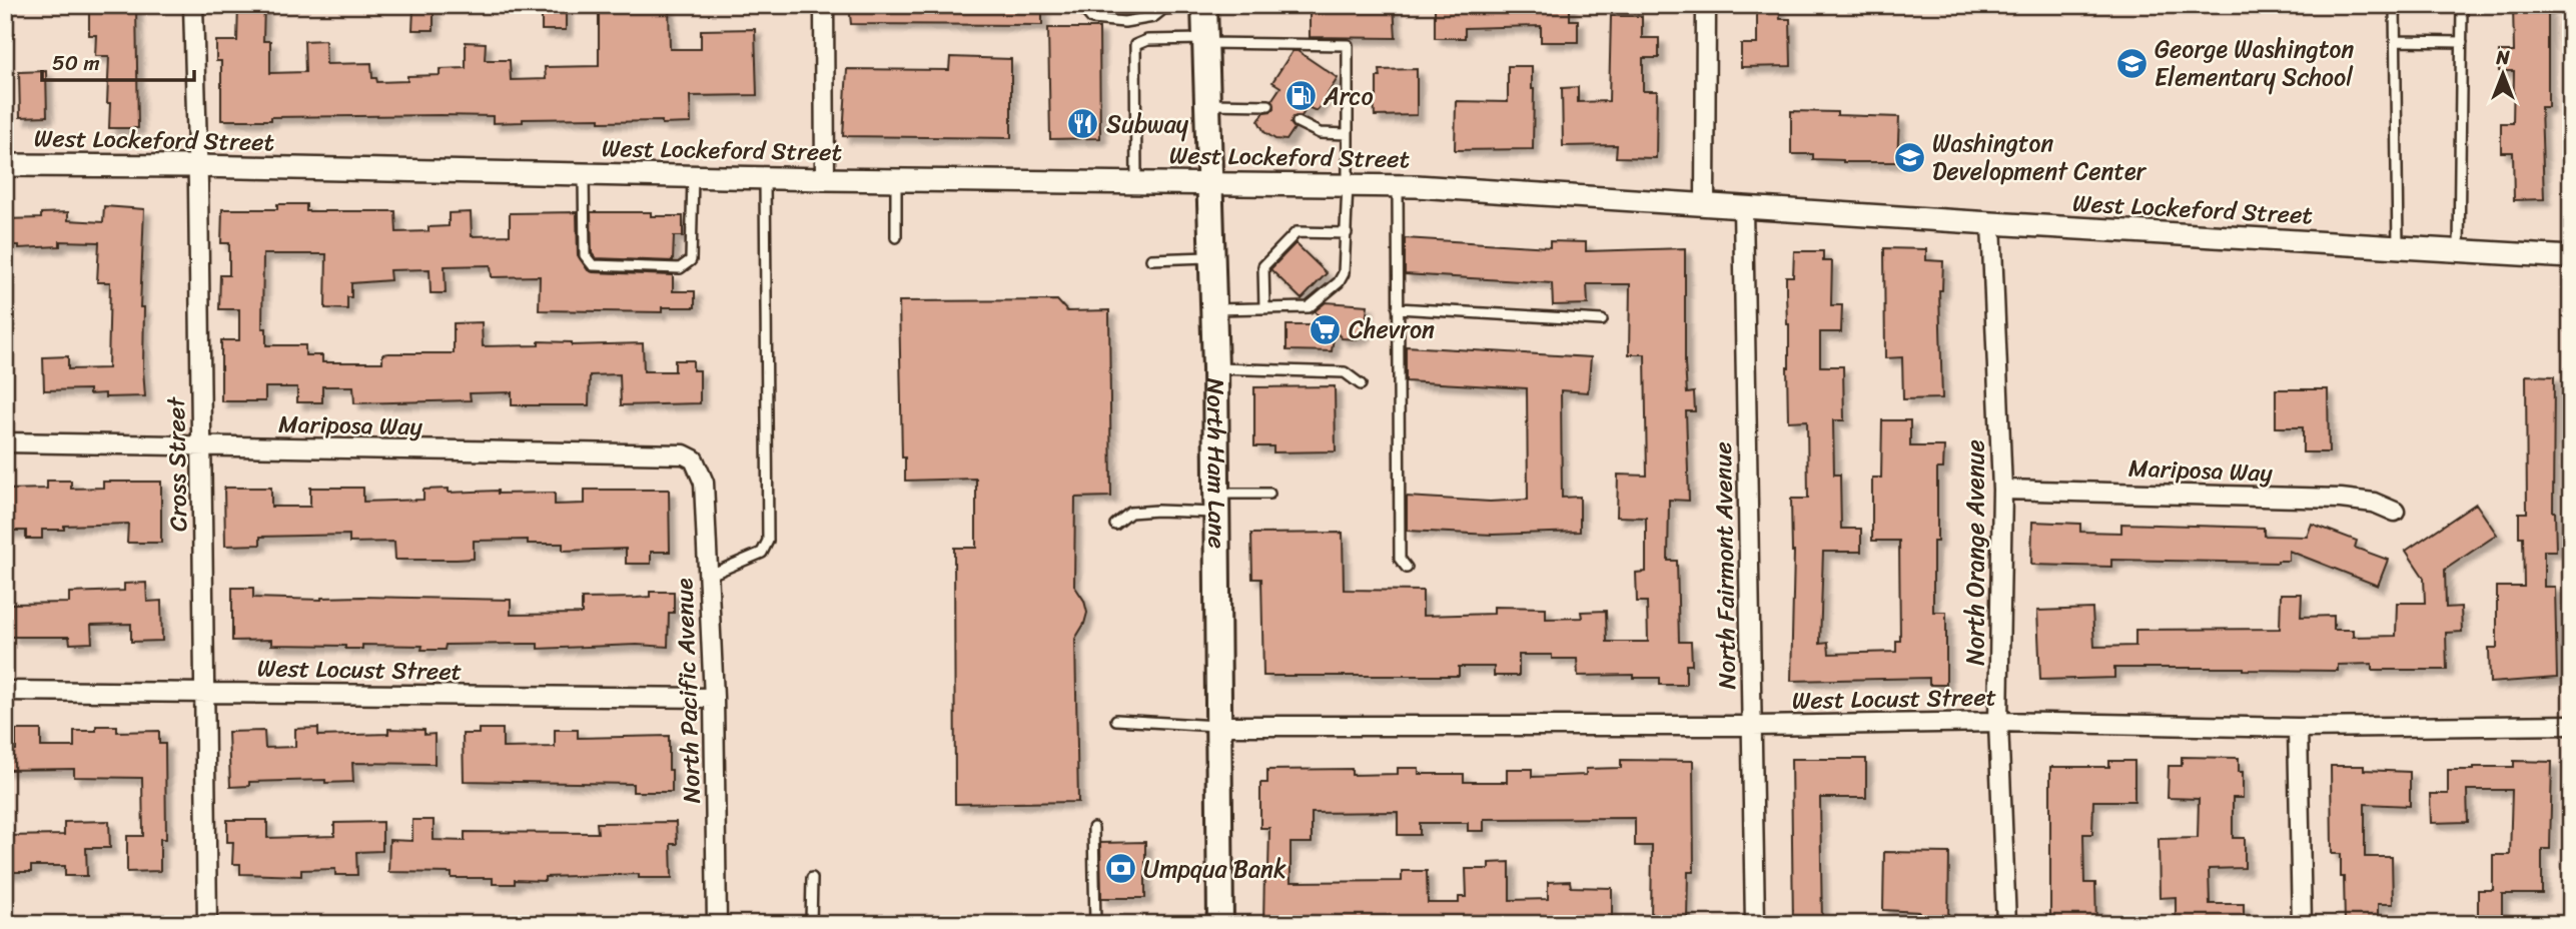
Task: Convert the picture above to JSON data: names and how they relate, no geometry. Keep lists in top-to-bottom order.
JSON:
{
  "streets": {
    "main road": ["North Ham Lane"],
    "street": [
      "West Lockeford Street",
      "Mariposa Way",
      "Cross Street",
      "North Orange Avenue",
      "North Fairmont Avenue",
      "West Locust Street",
      "North Pacific Avenue"
    ]
  },
  "crossings": [
    ["West Lockeford Street", "Cross Street"],
    ["West Lockeford Street", "North Ham Lane"],
    ["West Lockeford Street", "North Orange Avenue"],
    ["West Lockeford Street", "North Fairmont Avenue"],
    ["Mariposa Way", "Cross Street"],
    ["Mariposa Way", "North Orange Avenue"],
    ["Mariposa Way", "North Pacific Avenue"],
    ["Cross Street", "West Locust Street"],
    ["North Ham Lane", "West Locust Street"],
    ["North Orange Avenue", "West Locust Street"],
    ["North Fairmont Avenue", "West Locust Street"],
    ["West Locust Street", "North Pacific Avenue"]
  ],
  "places": {
    "school or university": ["George Washington Elementary School", "Washington Development Center"],
    "fuel station": ["Arco"],
    "restaurant": ["Subway"],
    "supermarket": ["Chevron"],
    "bank": ["Umpqua Bank"]
  },
  "scale_bar": "50 m",
  "north": "top"
}
